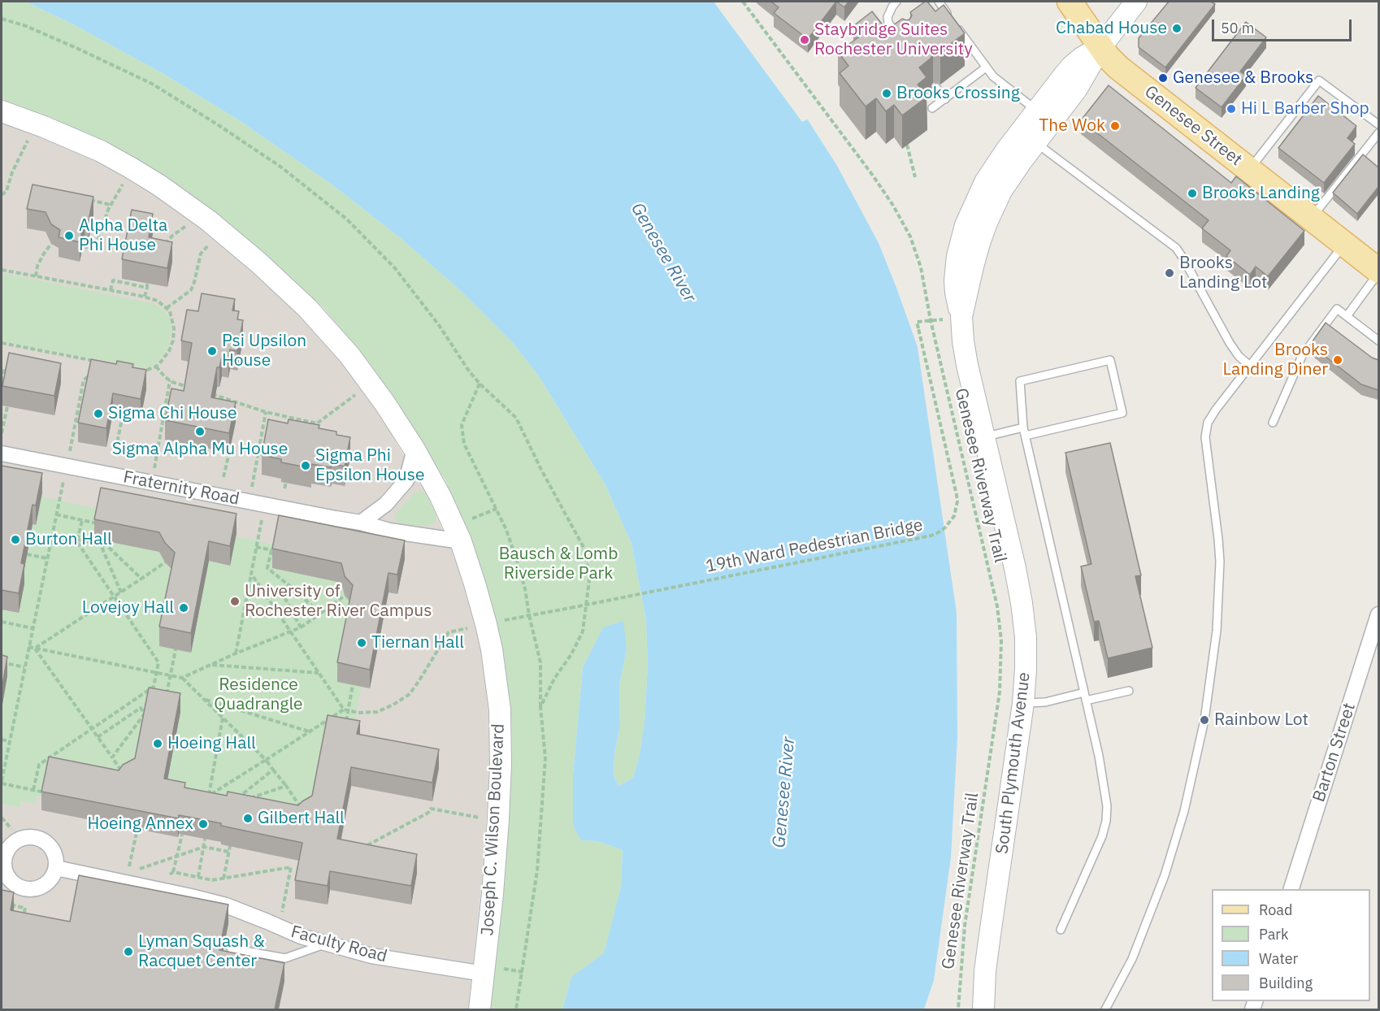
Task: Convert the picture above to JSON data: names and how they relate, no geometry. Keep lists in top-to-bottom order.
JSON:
{
  "streets": {
    "main road": ["Genesee Street", "South Plymouth Avenue", "Joseph C. Wilson Boulevard"],
    "street": ["Fraternity Road", "Barton Street", "Faculty Road"],
    "path": ["Genesee Riverway Trail", "19th Ward Pedestrian Bridge"]
  },
  "crossings": [
    ["Genesee Street", "South Plymouth Avenue"],
    ["Genesee Riverway Trail", "19th Ward Pedestrian Bridge"],
    ["Fraternity Road", "Joseph C. Wilson Boulevard"],
    ["Joseph C. Wilson Boulevard", "Faculty Road"]
  ],
  "water": ["Genesee River"],
  "parks": ["Bausch & Lomb Riverside Park", "Residence Quadrangle"],
  "places": [
    "Chabad House",
    "Staybridge Suites Rochester University",
    "Genesee & Brooks",
    "Brooks Crossing",
    "Hi L Barber Shop",
    "The Wok",
    "Brooks Landing",
    "Alpha Delta Phi House",
    "Brooks Landing Lot",
    "Psi Upsilon House",
    "Brooks Landing Diner",
    "Sigma Chi House",
    "Sigma Alpha Mu House",
    "Sigma Phi Epsilon House",
    "Burton Hall",
    "University of Rochester River Campus",
    "Lovejoy Hall",
    "Tiernan Hall",
    "Rainbow Lot",
    "Hoeing Hall",
    "Gilbert Hall",
    "Hoeing Annex",
    "Lyman Squash & Racquet Center"
  ],
  "legend": [
    "Road",
    "Park",
    "Water",
    "Building"
  ],
  "scale_bar": "50 m"
}
